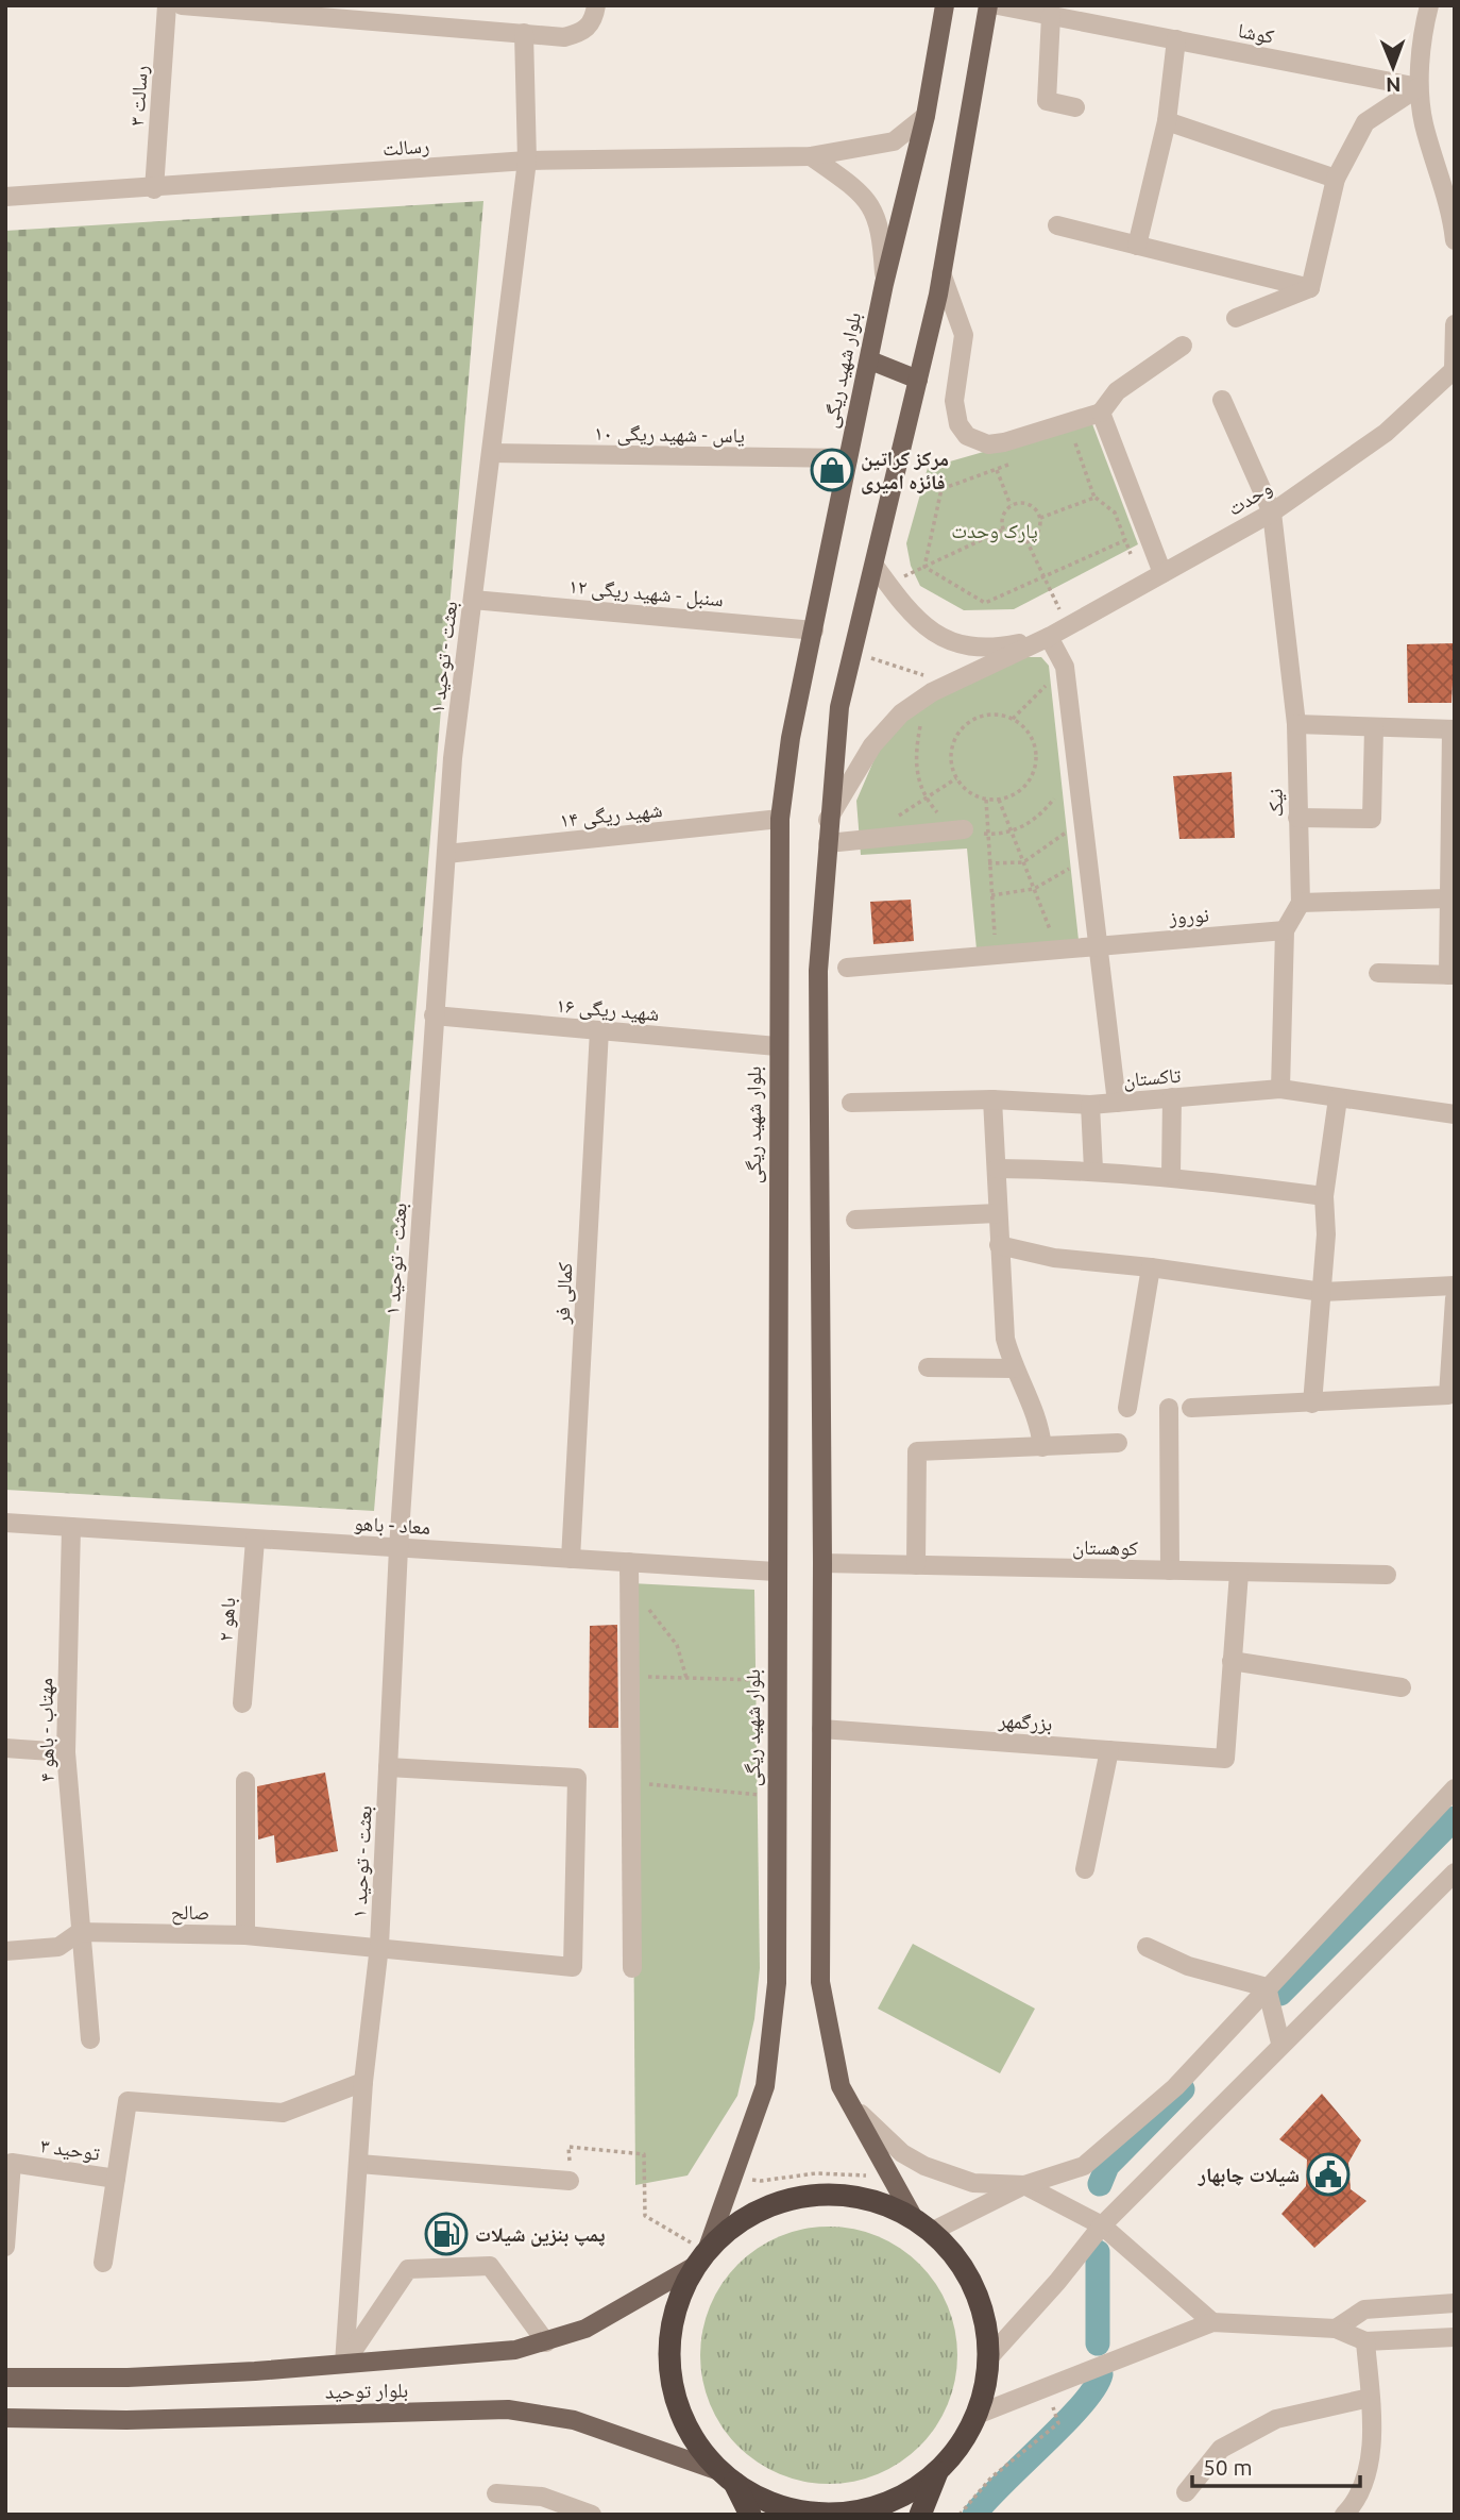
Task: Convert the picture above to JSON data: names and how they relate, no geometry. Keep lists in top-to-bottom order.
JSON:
{
  "streets": {
    "main road": ["بلوار شهید ریگی", "بلوار توحید"],
    "street": [
      "کوشا",
      "رسالت ۳",
      "رسالت",
      "یاس - شهید ریگی ۱۰",
      "وحدت",
      "سنبل - شهید ریگی ۱۲",
      "بعثت - توحید ۱",
      "نیک",
      "شهید ریگی ۱۴",
      "نوروز",
      "شهید ریگی ۱۶",
      "تاکستان",
      "کمالی فر",
      "معاد - باهو",
      "کوهستان",
      "باهو ۲",
      "بزرگمهر",
      "مهتاب - باهو ۴",
      "صالح",
      "توحید ۳"
    ]
  },
  "crossings": [
    ["رسالت ۳", "رسالت"],
    ["رسالت", "بلوار شهید ریگی"],
    ["رسالت", "بعثت - توحید ۱"],
    ["بلوار شهید ریگی", "یاس - شهید ریگی ۱۰"],
    ["بلوار شهید ریگی", "سنبل - شهید ریگی ۱۲"],
    ["بلوار شهید ریگی", "شهید ریگی ۱۴"],
    ["بلوار شهید ریگی", "شهید ریگی ۱۶"],
    ["بلوار شهید ریگی", "معاد - باهو"],
    ["بلوار شهید ریگی", "بلوار توحید"],
    ["یاس - شهید ریگی ۱۰", "بعثت - توحید ۱"],
    ["وحدت", "نیک"],
    ["سنبل - شهید ریگی ۱۲", "بعثت - توحید ۱"],
    ["بعثت - توحید ۱", "شهید ریگی ۱۴"],
    ["بعثت - توحید ۱", "شهید ریگی ۱۶"],
    ["بعثت - توحید ۱", "معاد - باهو"],
    ["بعثت - توحید ۱", "صالح"],
    ["بعثت - توحید ۱", "بلوار توحید"],
    ["شهید ریگی ۱۶", "کمالی فر"],
    ["کمالی فر", "معاد - باهو"],
    ["معاد - باهو", "باهو ۲"],
    ["معاد - باهو", "مهتاب - باهو ۴"],
    ["مهتاب - باهو ۴", "صالح"]
  ],
  "parks": ["پارک وحدت"],
  "places": {
    "shop": ["مرکز کراتین فائزه امیری"],
    "public building": ["شیلات چابهار"],
    "fuel station": ["پمپ بنزین شیلات"]
  },
  "scale_bar": "50 m",
  "north": "bottom"
}
